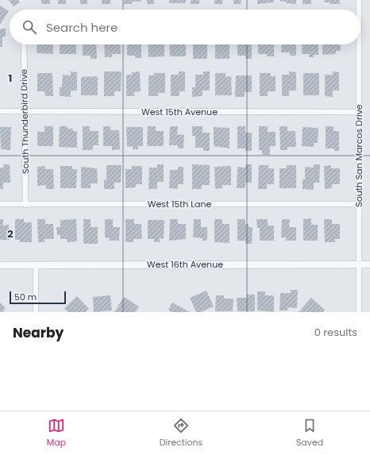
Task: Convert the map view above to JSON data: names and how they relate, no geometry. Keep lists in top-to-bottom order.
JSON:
{
  "streets": {
    "street": [
      "West 15th Avenue",
      "South Thunderbird Drive",
      "South San Marcos Drive",
      "West 15th Lane",
      "West 16th Avenue"
    ]
  },
  "crossings": [
    ["West 15th Avenue", "South Thunderbird Drive"],
    ["West 15th Avenue", "South San Marcos Drive"],
    ["South Thunderbird Drive", "West 15th Lane"],
    ["South San Marcos Drive", "West 15th Lane"],
    ["South San Marcos Drive", "West 16th Avenue"]
  ],
  "scale_bar": "50 m",
  "page": {
    "search": "Search here",
    "scale": "50 m",
    "heading": ["Nearby", "0 results"],
    "nav": ["Map", "Directions", "Saved"]
  },
  "grid": {
    "rows": ["1", "2"]
  }
}
